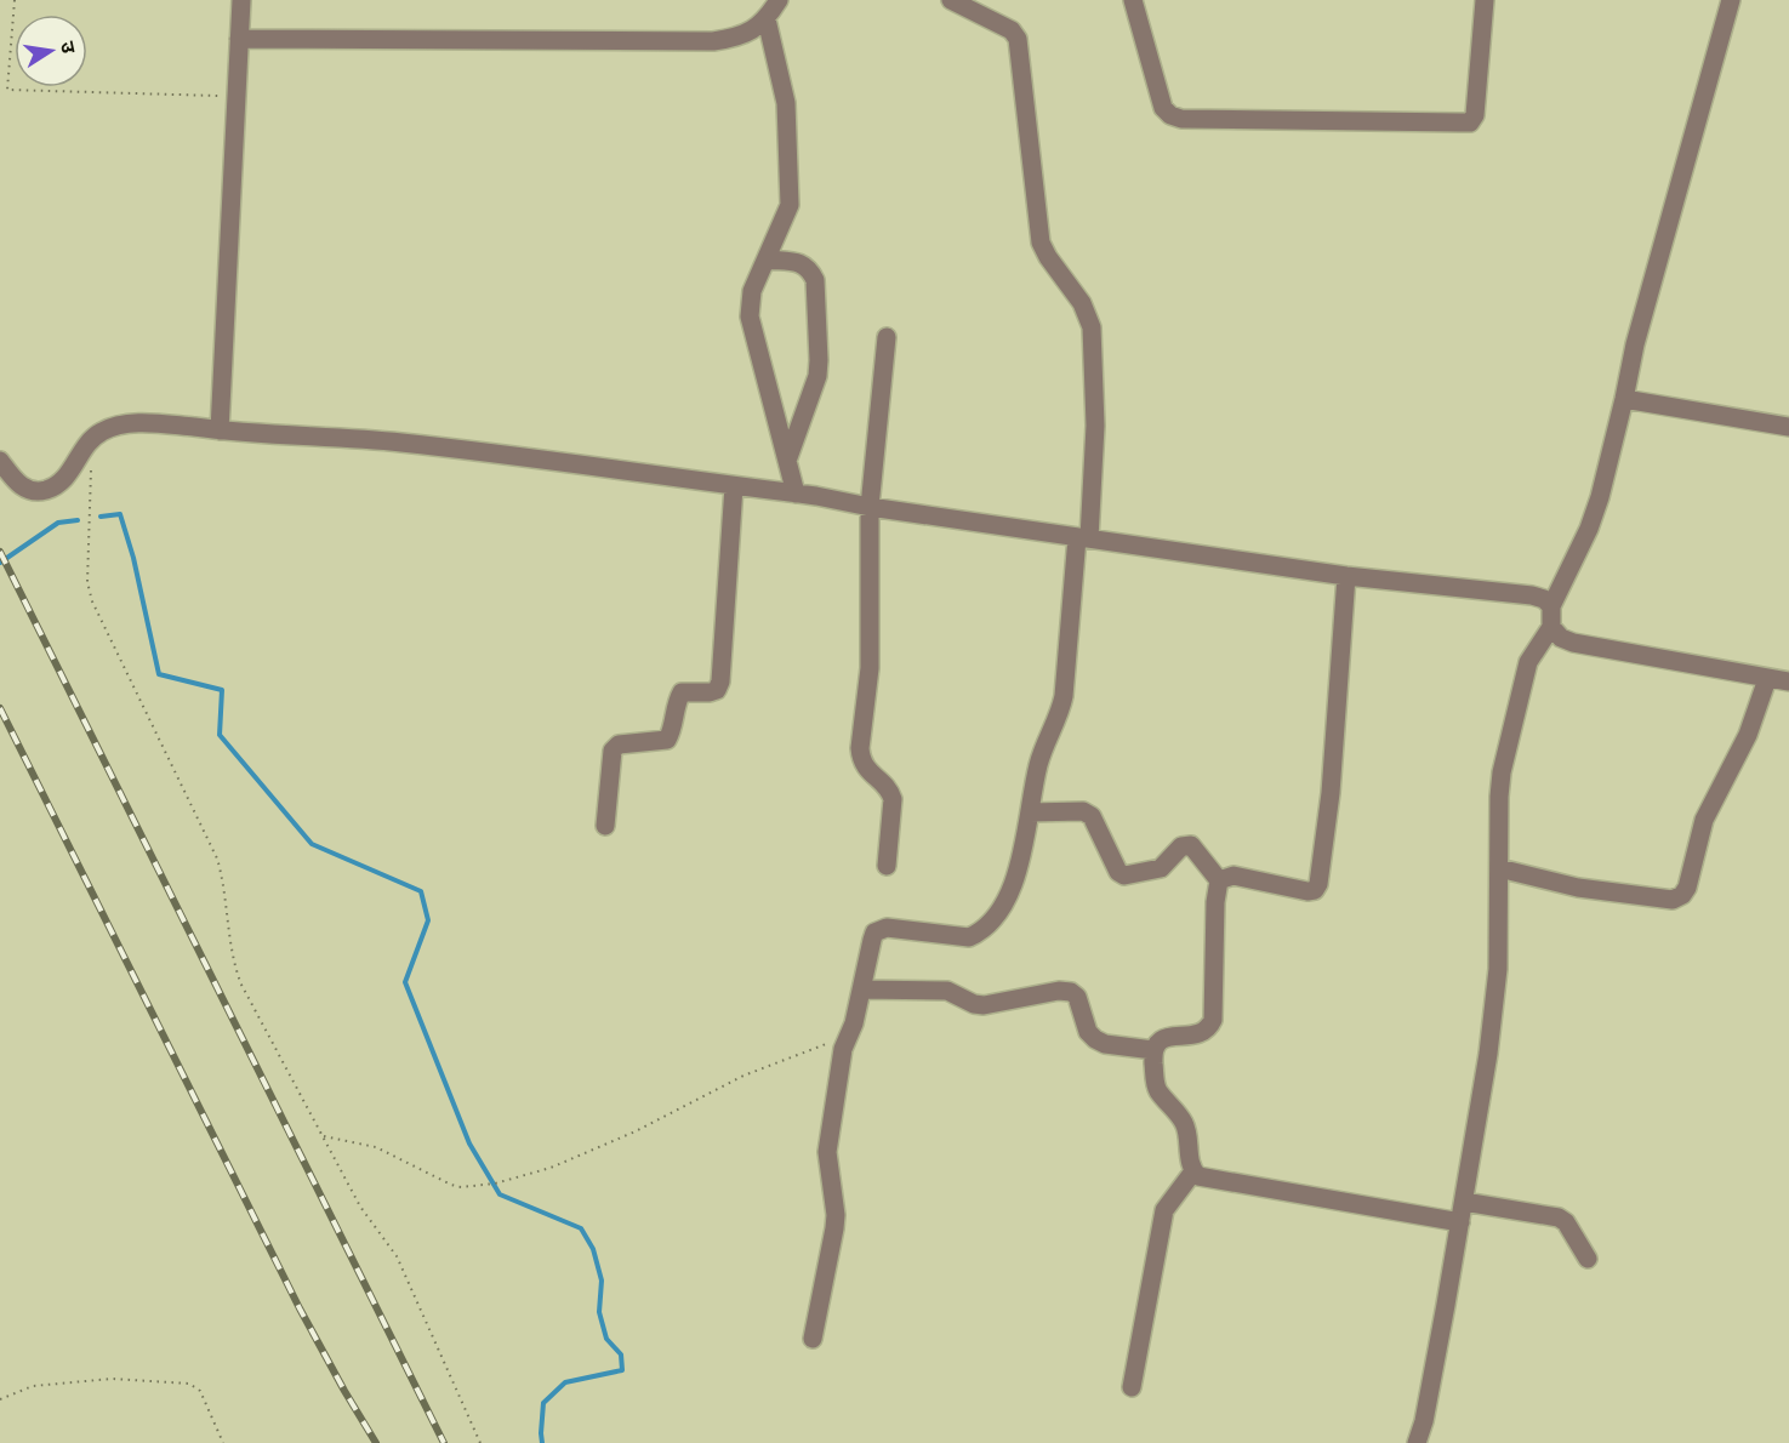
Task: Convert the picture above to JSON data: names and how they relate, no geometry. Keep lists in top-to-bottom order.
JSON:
{
  "north": "right"
}
